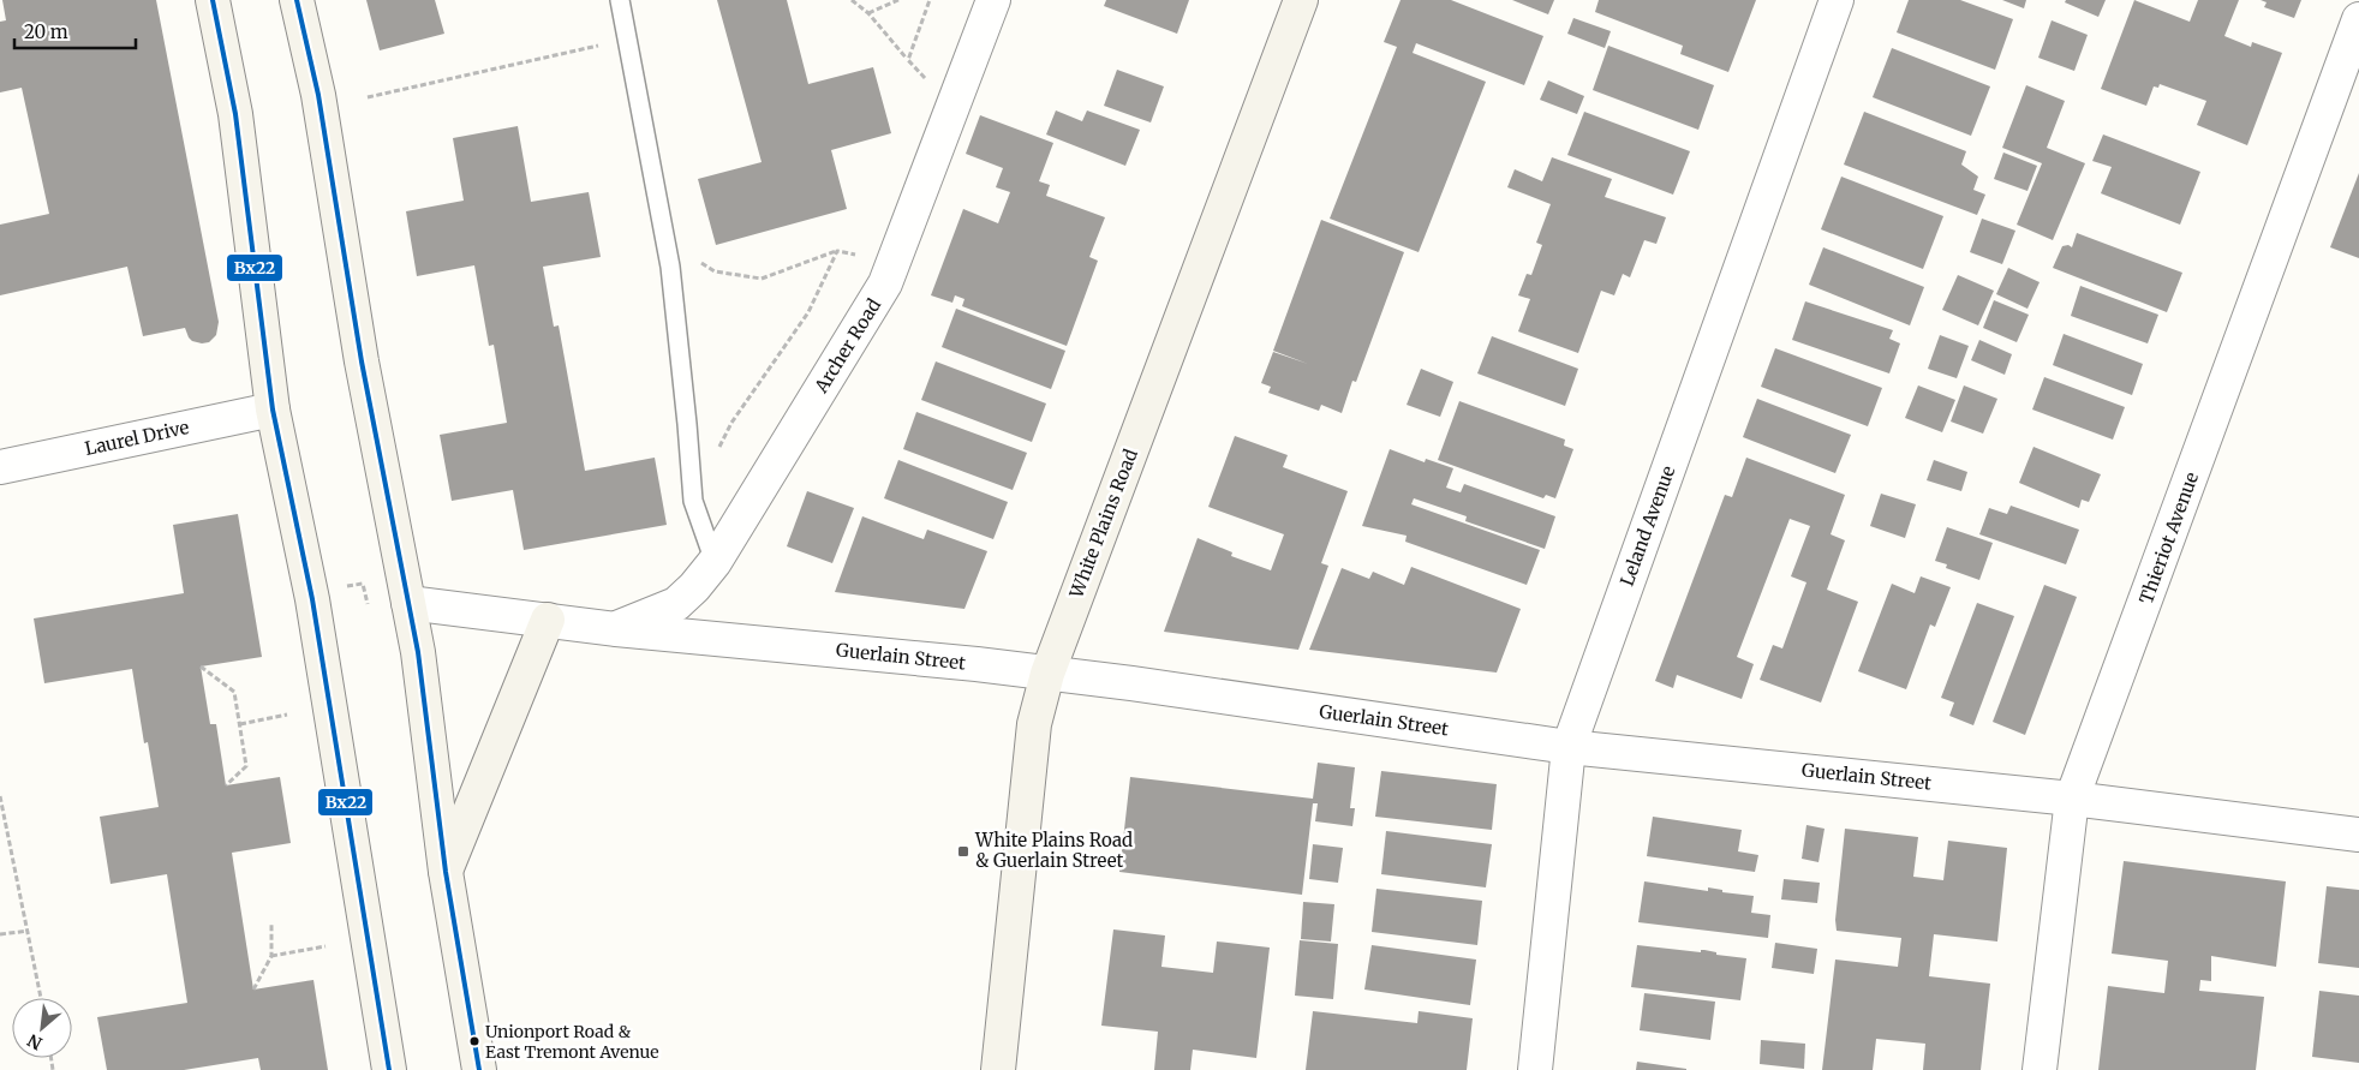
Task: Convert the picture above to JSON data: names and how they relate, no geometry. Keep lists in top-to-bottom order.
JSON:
{
  "streets": {
    "street": [
      "Archer Road",
      "Laurel Drive",
      "White Plains Road",
      "Leland Avenue",
      "Thieriot Avenue",
      "Guerlain Street"
    ]
  },
  "crossings": [
    ["Archer Road", "Guerlain Street"],
    ["White Plains Road", "Guerlain Street"],
    ["Leland Avenue", "Guerlain Street"],
    ["Thieriot Avenue", "Guerlain Street"]
  ],
  "places": {
    "transit": ["White Plains Road & Guerlain Street"],
    "other": ["Unionport Road & East Tremont Avenue"]
  },
  "lines": ["transit line Bx22"],
  "scale_bar": "20 m",
  "north": "bottom left"
}
